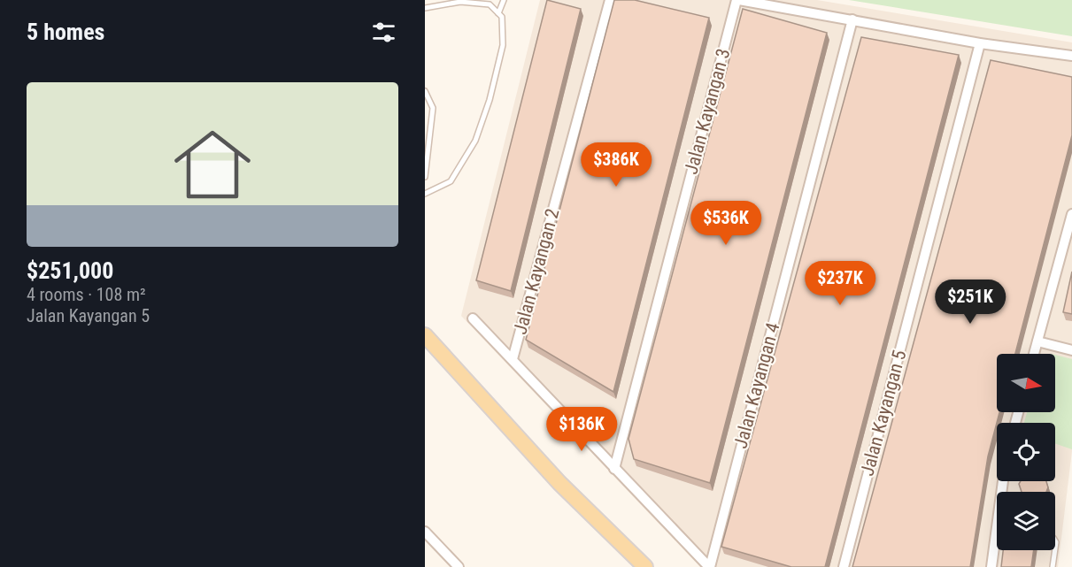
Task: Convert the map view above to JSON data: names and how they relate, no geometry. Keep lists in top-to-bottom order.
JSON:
{
  "streets": {
    "street": [
      "Jalan Kayangan 3",
      "Jalan Kayangan 2",
      "Jalan Kayangan 4",
      "Jalan Kayangan 5"
    ]
  },
  "north": "right",
  "page": {
    "heading": "5 homes",
    "list": [
      {
        "name": "$251,000",
        "note": "4 rooms · 108 m² · Jalan Kayangan 5"
      }
    ],
    "price": [
      "$386K",
      "$536K",
      "$237K",
      "$251K",
      "$136K"
    ]
  }
}
